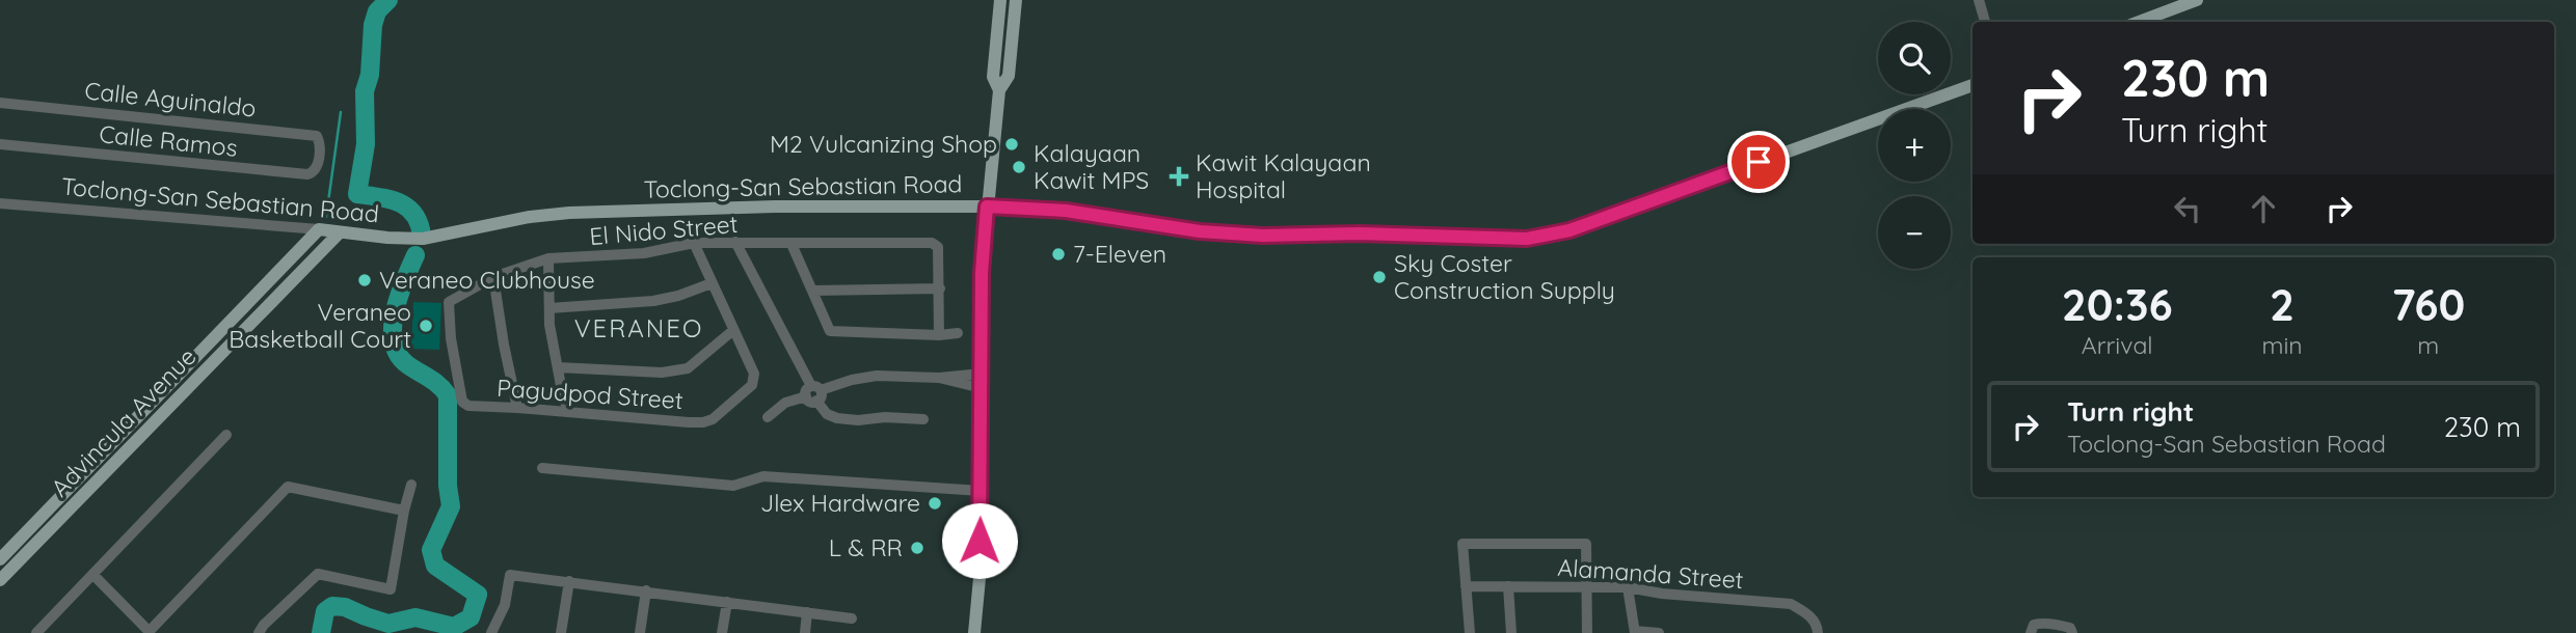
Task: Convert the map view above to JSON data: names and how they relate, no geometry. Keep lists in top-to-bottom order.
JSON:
{
  "streets": {
    "main road": ["Toclong-San Sebastian Road", "Advincula Avenue"],
    "street": [
      "Calle Aguinaldo",
      "Calle Ramos",
      "El Nido Street",
      "Pagudpod Street",
      "Alamanda Street"
    ]
  },
  "crossings": [
    ["Calle Aguinaldo", "Calle Ramos"],
    ["Toclong-San Sebastian Road", "Advincula Avenue"],
    ["El Nido Street", "Pagudpod Street"]
  ],
  "districts": ["VERANEO"],
  "places": {
    "other": [
      "M2 Vulcanizing Shop",
      "Kalayaan Kawit MPS",
      "7-Eleven",
      "Sky Coster Construction Supply",
      "Veraneo Clubhouse",
      "Veraneo Basketball Court",
      "Jlex Hardware",
      "L & RR"
    ],
    "health": ["Kawit Kalayaan Hospital"]
  },
  "page": {
    "map_buttons": ["+", "−"],
    "turn": ["230 m", "Turn right"],
    "eta": [
      "20:36",
      "Arrival",
      "2",
      "min",
      "760",
      "m"
    ],
    "list": [
      {
        "name": "Turn right",
        "note": "Toclong-San Sebastian Road",
        "value": "230 m"
      }
    ]
  }
}
